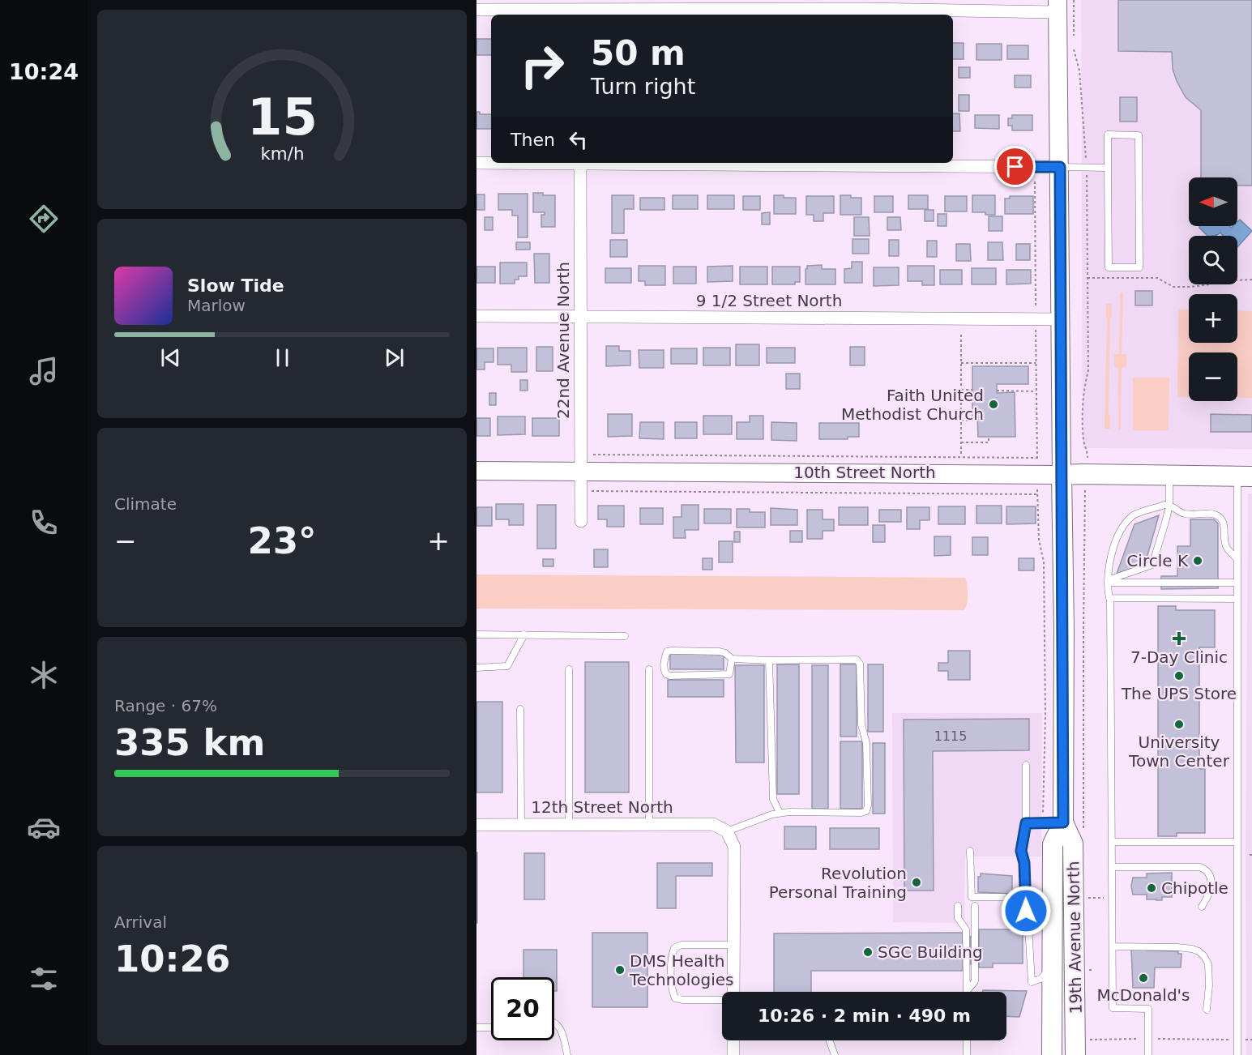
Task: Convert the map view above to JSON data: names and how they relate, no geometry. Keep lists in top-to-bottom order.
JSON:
{
  "streets": {
    "main road": ["10th Street North", "19th Avenue North"],
    "street": ["9 1/2 Street North", "22nd Avenue North", "12th Street North"]
  },
  "crossings": [
    ["9 1/2 Street North", "22nd Avenue North"],
    ["9 1/2 Street North", "19th Avenue North"],
    ["22nd Avenue North", "10th Street North"],
    ["10th Street North", "19th Avenue North"]
  ],
  "places": {
    "other": [
      "Faith United Methodist Church",
      "Circle K",
      "The UPS Store",
      "University Town Center",
      "Revolution Personal Training",
      "Chipotle",
      "SGC Building",
      "DMS Health Technologies",
      "McDonald's"
    ],
    "health": ["7-Day Clinic"]
  },
  "house_numbers": ["1115"],
  "north": "left",
  "page": {
    "tabs": "10:24",
    "turn": ["50 m", "Turn right"],
    "then": "Then",
    "map_buttons": ["+", "−"],
    "song": ["Slow Tide", "Marlow"],
    "tile": [
      "Climate",
      ["Range · 67%", "335 km"],
      ["Arrival", "10:26"]
    ],
    "heat": ["−", "23°", "+"],
    "limit": "20",
    "trip": "10:26 · 2 min · 490 m",
    "gauge": ["15", "km/h"]
  }
}
